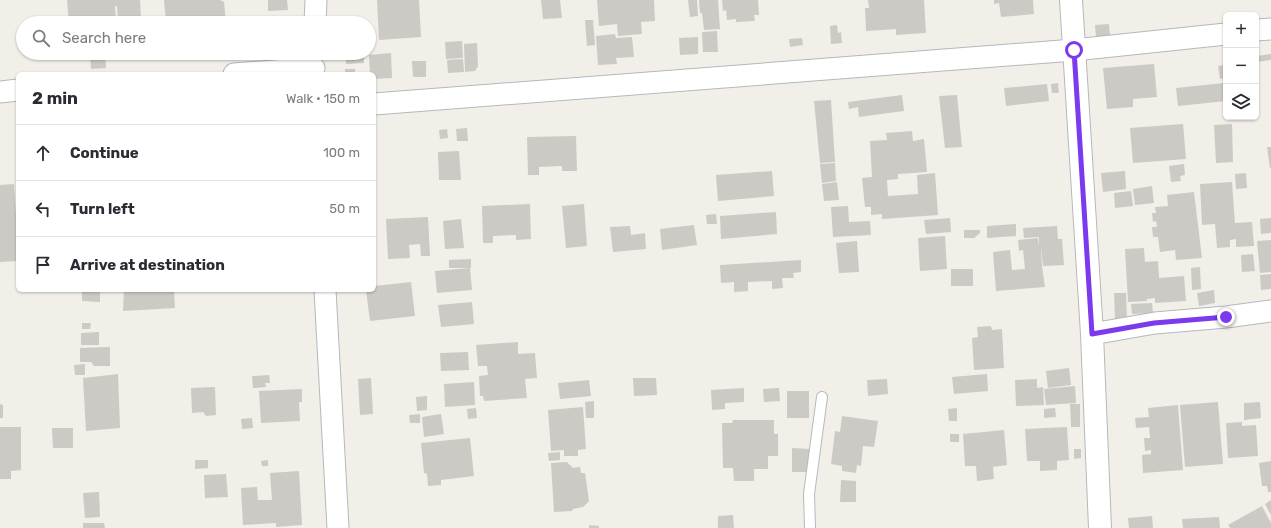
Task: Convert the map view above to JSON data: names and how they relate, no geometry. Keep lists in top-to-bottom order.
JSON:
{
  "page": {
    "map_buttons": ["+", "−"],
    "search": "Search here",
    "heading": ["2 min", "Walk · 150 m"],
    "list": [
      ["Continue", "100 m"],
      ["Turn left", "50 m"],
      "Arrive at destination"
    ]
  }
}
